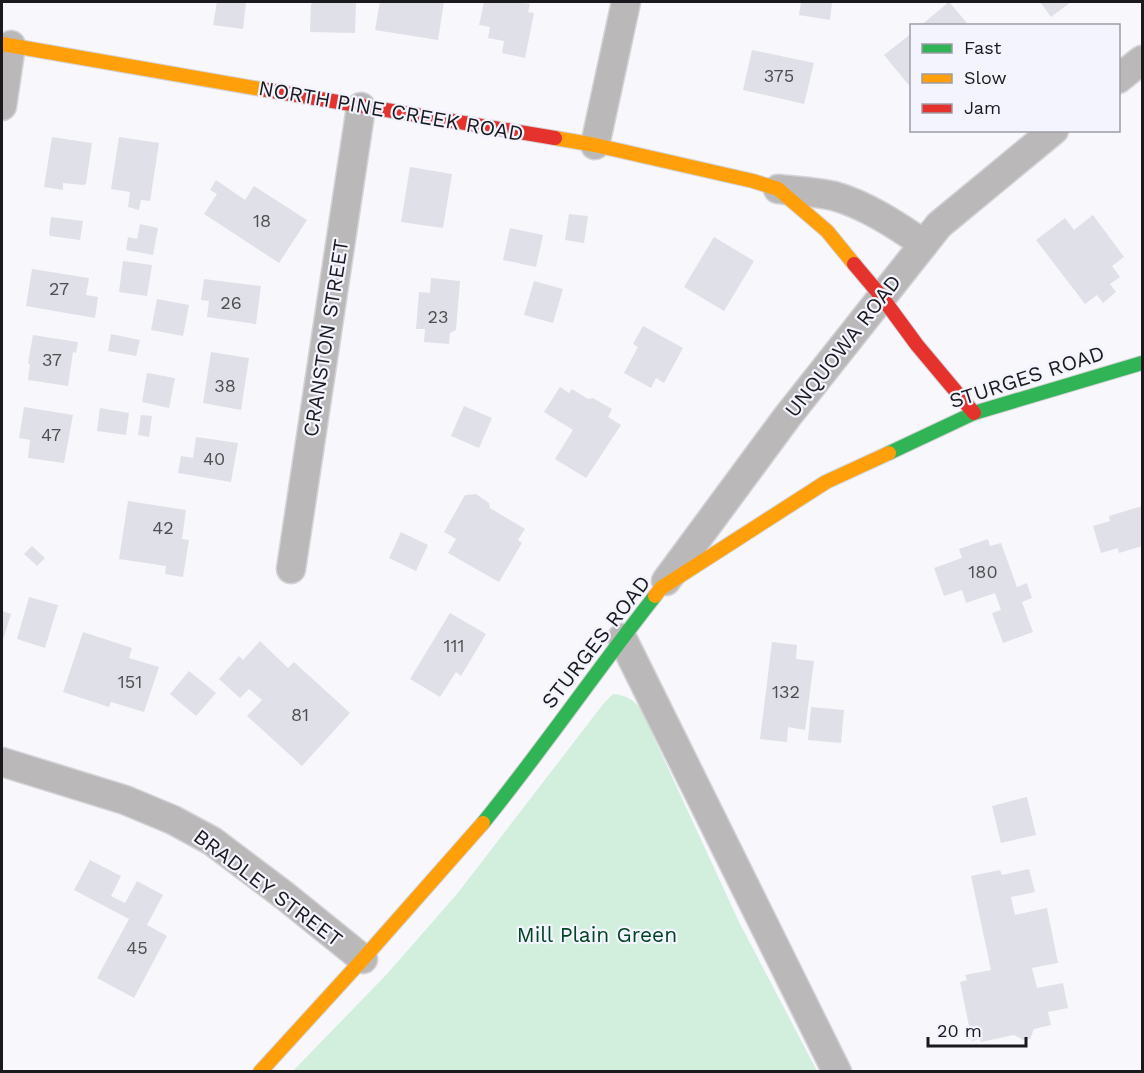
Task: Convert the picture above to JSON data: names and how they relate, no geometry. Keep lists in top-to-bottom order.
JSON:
{
  "streets": {
    "main road": ["NORTH PINE CREEK ROAD", "STURGES ROAD"],
    "street": ["CRANSTON STREET", "UNQUOWA ROAD", "BRADLEY STREET"]
  },
  "crossings": [
    ["NORTH PINE CREEK ROAD", "CRANSTON STREET"],
    ["NORTH PINE CREEK ROAD", "UNQUOWA ROAD"],
    ["NORTH PINE CREEK ROAD", "STURGES ROAD"],
    ["UNQUOWA ROAD", "STURGES ROAD"],
    ["STURGES ROAD", "BRADLEY STREET"]
  ],
  "parks": ["Mill Plain Green"],
  "house_numbers": [
    "375",
    "18",
    "27",
    "26",
    "23",
    "37",
    "38",
    "47",
    "40",
    "42",
    "180",
    "111",
    "151",
    "132",
    "81",
    "45"
  ],
  "legend": ["Fast", "Slow", "Jam"],
  "scale_bar": "20 m"
}
